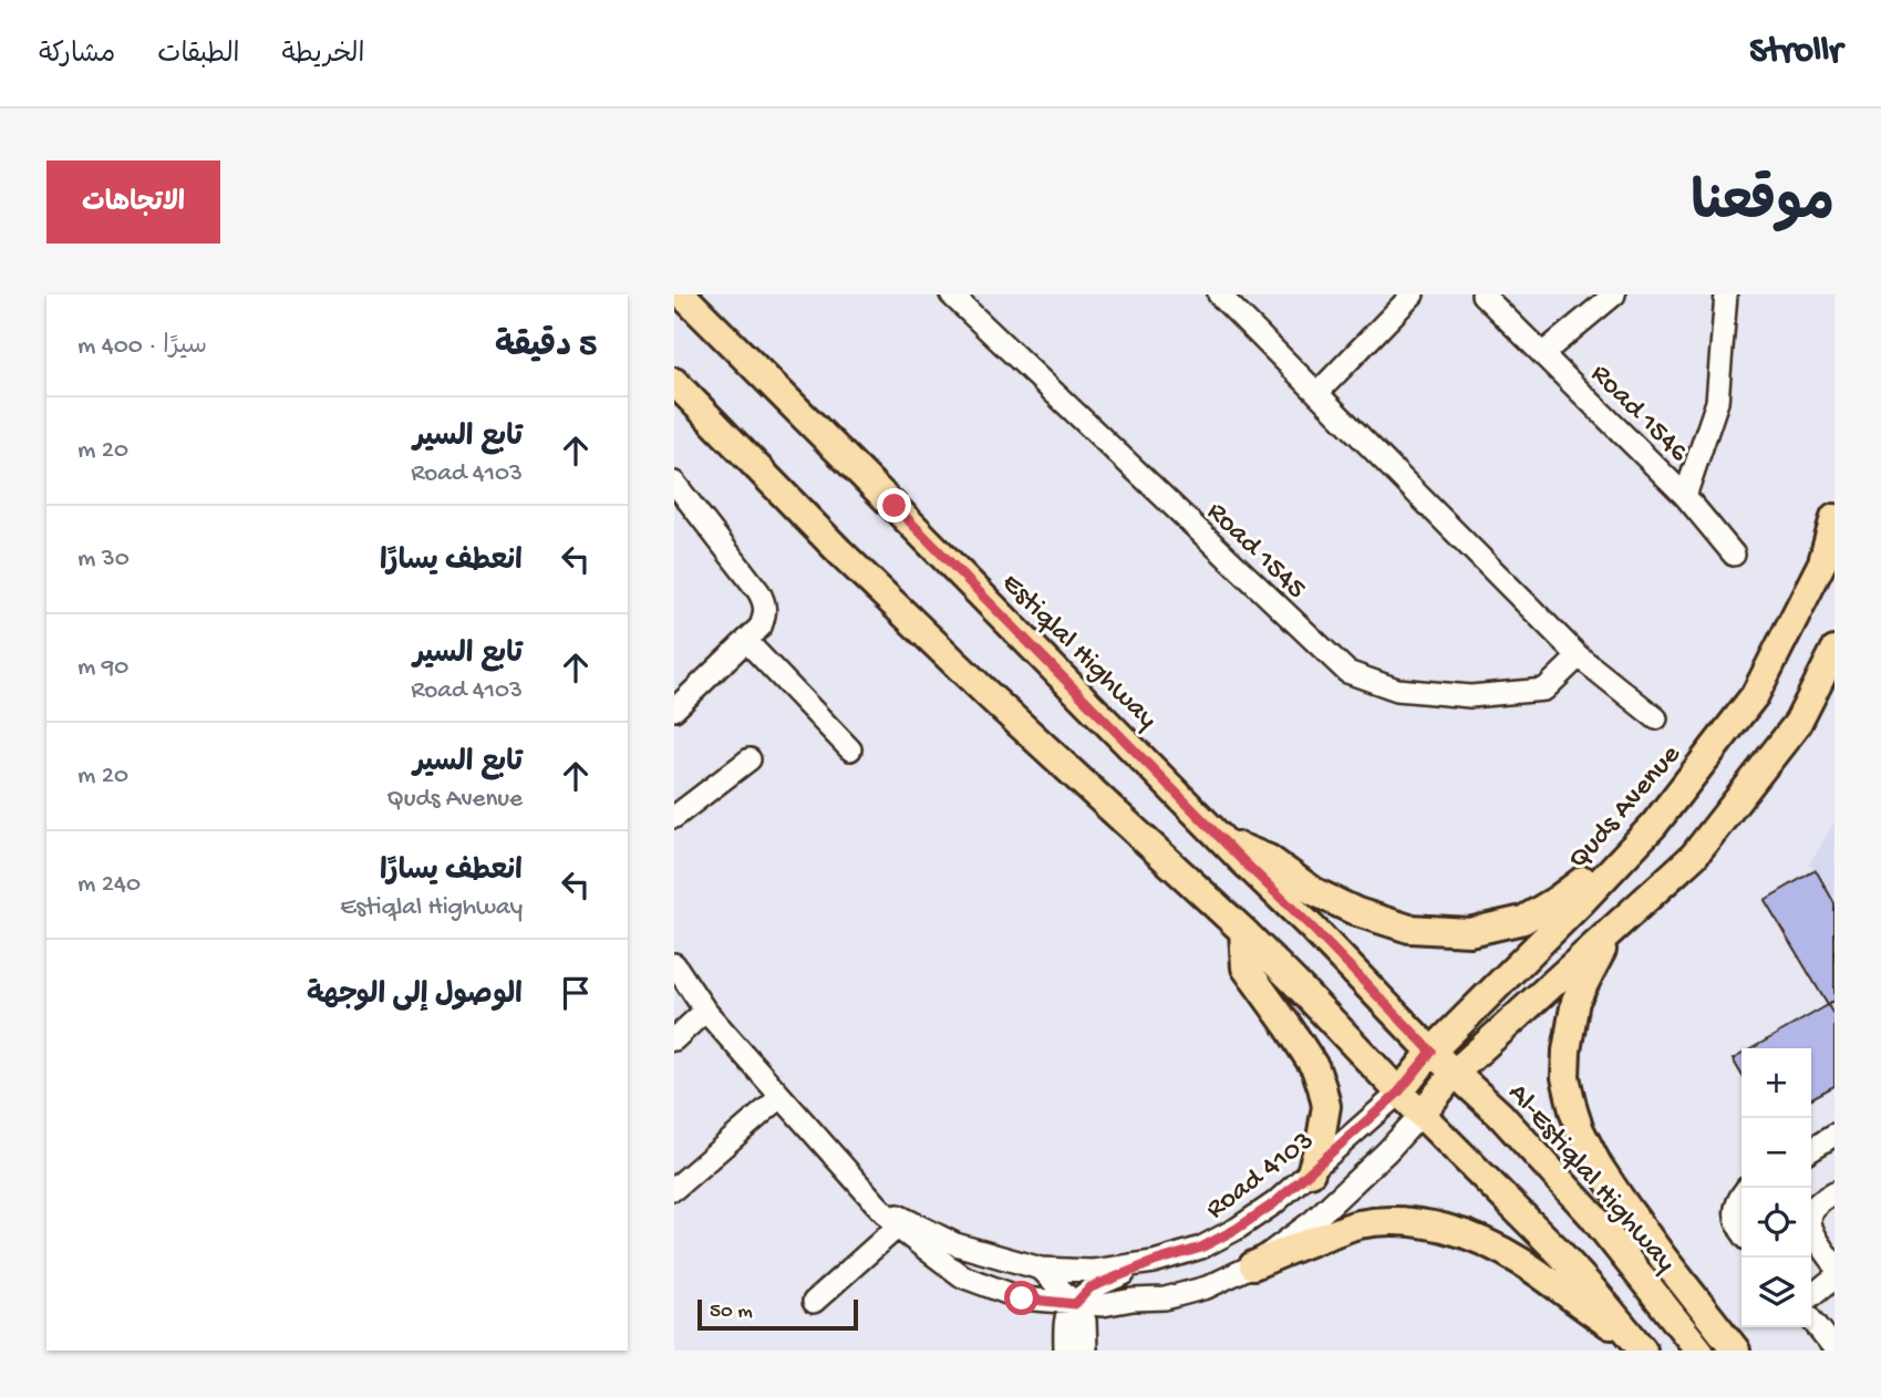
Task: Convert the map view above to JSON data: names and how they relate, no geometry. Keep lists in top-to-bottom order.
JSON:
{
  "streets": {
    "main road": ["Estiqlal Highway", "Quds Avenue", "Al-Estiqlal Highway"],
    "street": ["Road 1546", "Road 1545", "Road 4103"]
  },
  "crossings": [
    ["Estiqlal Highway", "Quds Avenue"],
    ["Estiqlal Highway", "Al-Estiqlal Highway"],
    ["Quds Avenue", "Road 4103"],
    ["Quds Avenue", "Al-Estiqlal Highway"]
  ],
  "scale_bar": "50 m",
  "page": {
    "header": "Strollr",
    "nav": ["الخريطة", "الطبقات", "مشاركة"],
    "title": "موقعنا",
    "buttons": "الاتجاهات",
    "heading": ["5 دقيقة", "سيرًا · 400 m"],
    "list": [
      ["تابع السير", "Road 4103", "20 m"],
      ["انعطف يسارًا", "30 m"],
      ["تابع السير", "Road 4103", "90 m"],
      ["تابع السير", "Quds Avenue", "20 m"],
      ["انعطف يسارًا", "Estiqlal Highway", "240 m"],
      "الوصول إلى الوجهة"
    ],
    "map_buttons": ["+", "−"],
    "scale": "50 m"
  }
}
